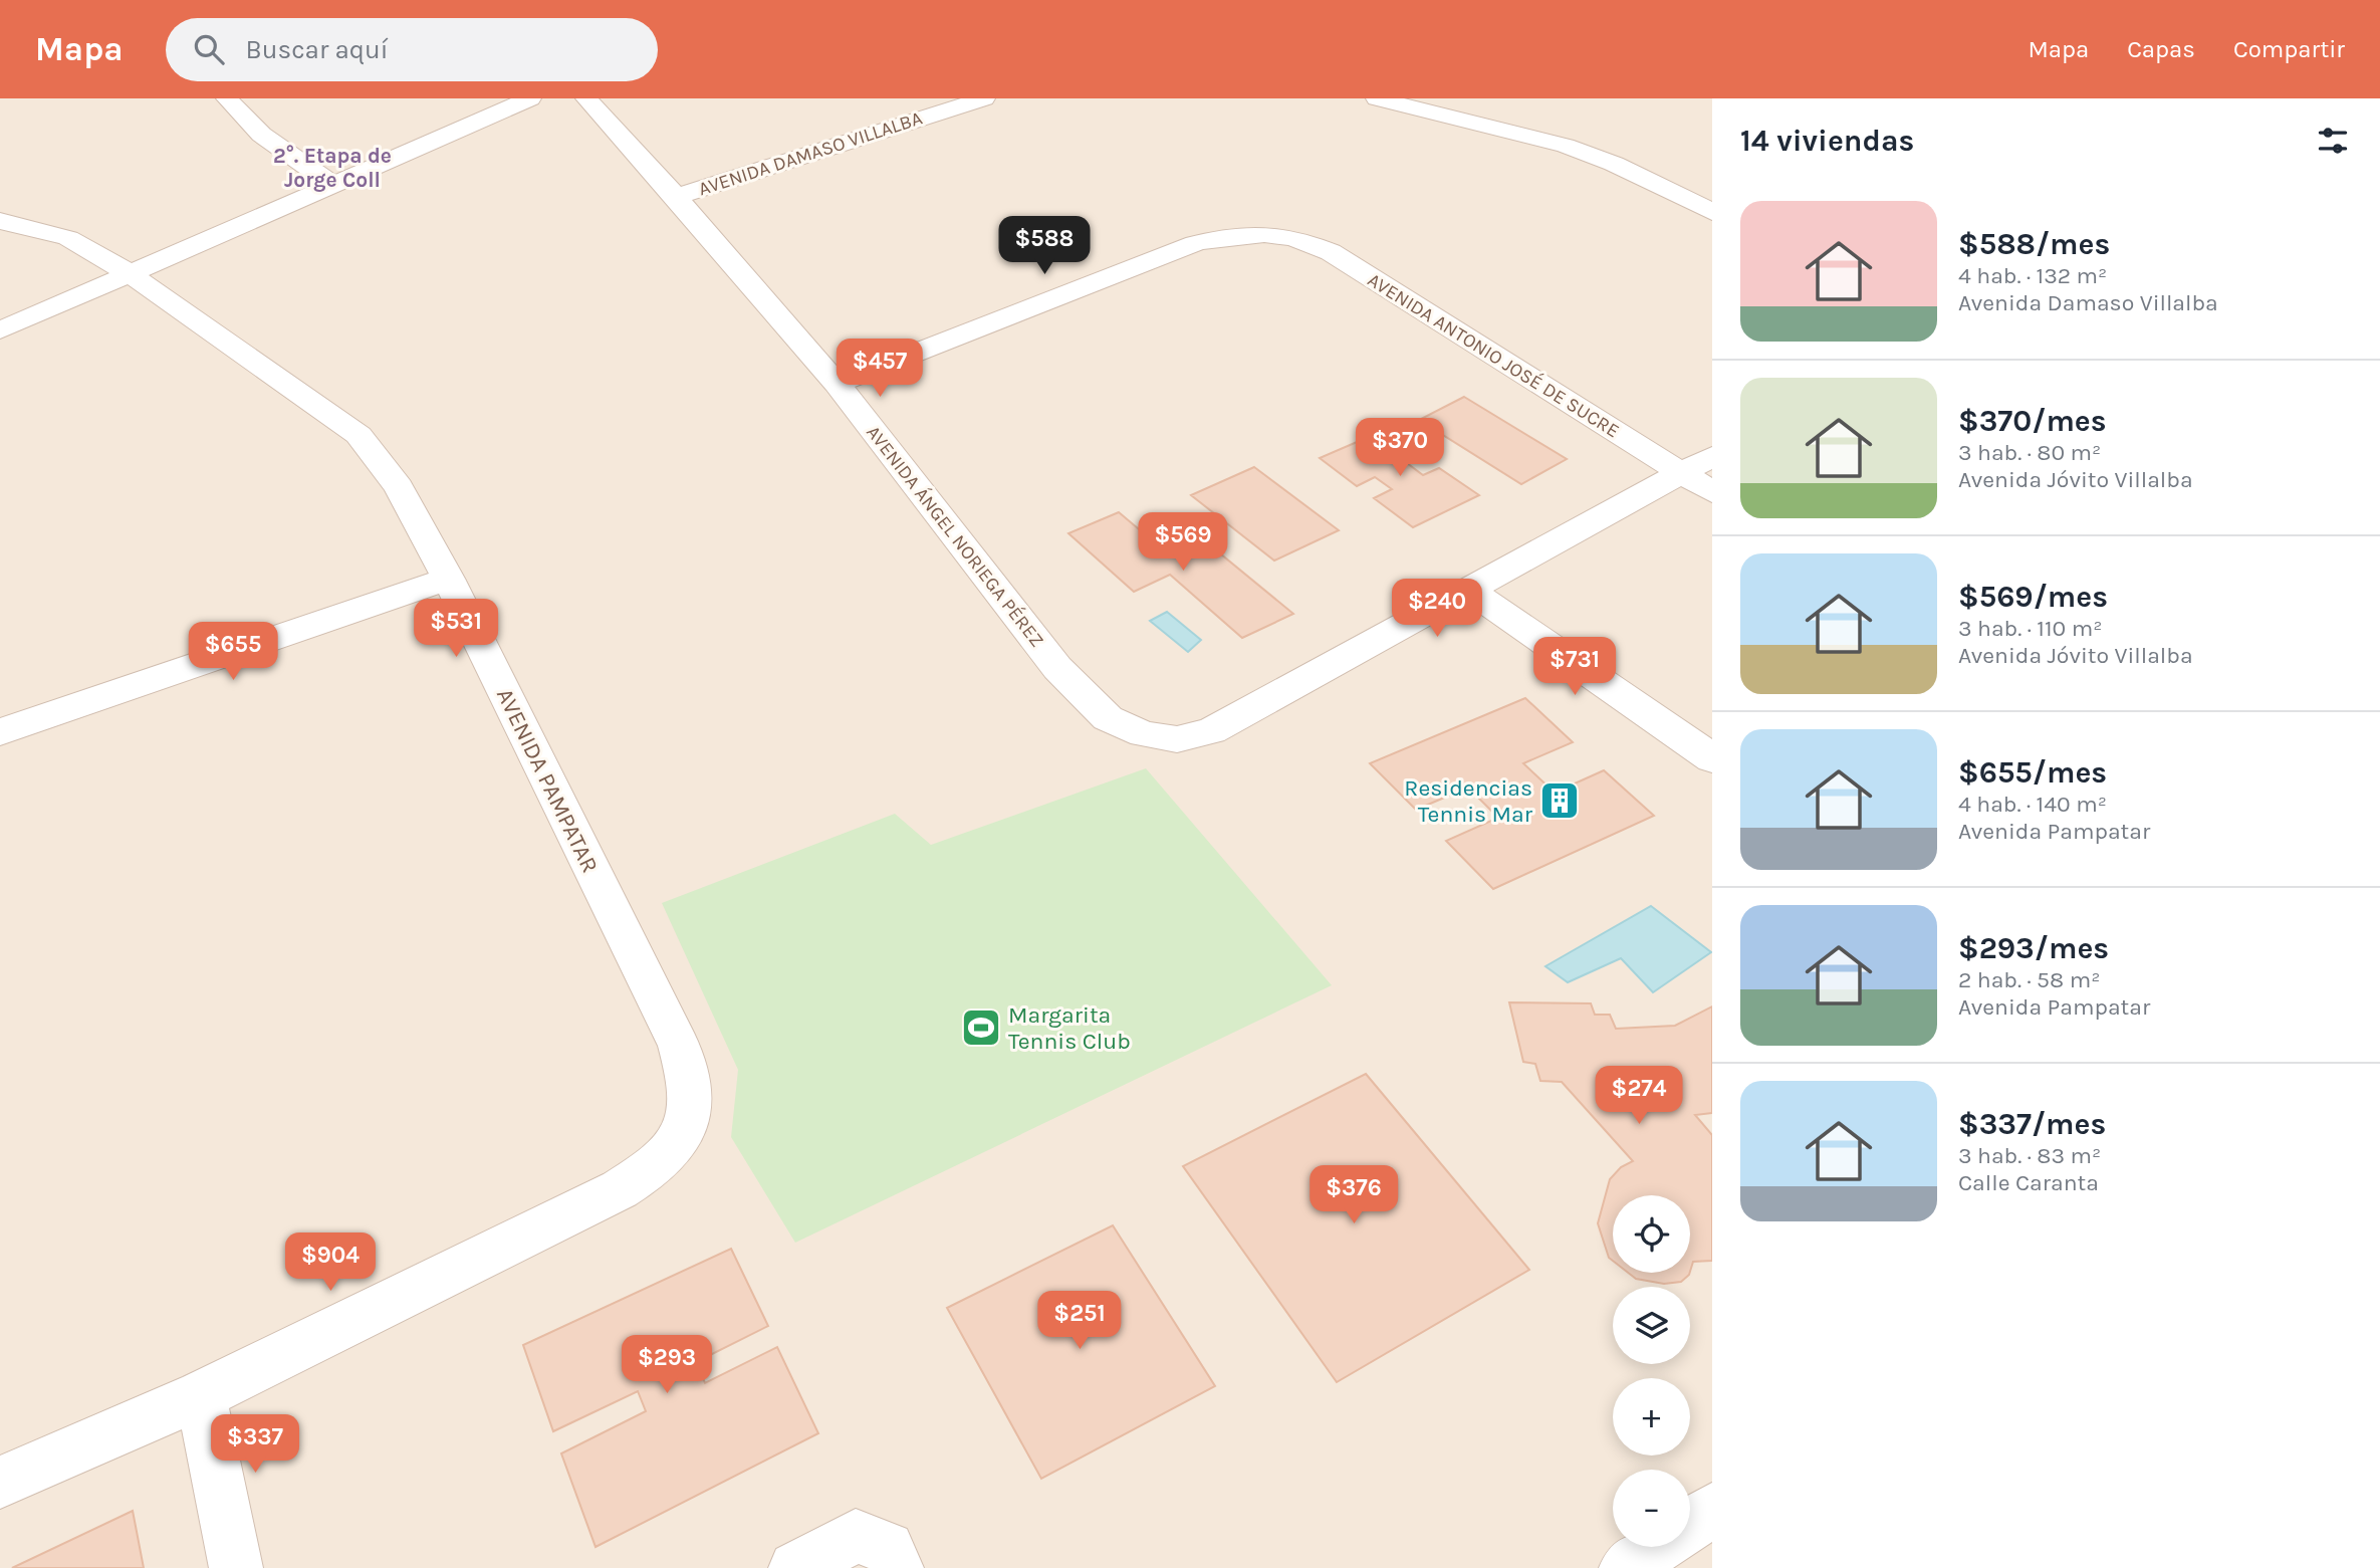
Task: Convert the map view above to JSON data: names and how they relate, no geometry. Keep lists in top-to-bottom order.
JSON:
{
  "streets": {
    "street": [
      "AVENIDA DAMASO VILLALBA",
      "AVENIDA ANTONIO JOSÉ DE SUCRE",
      "AVENIDA ÁNGEL NORIEGA PÉREZ",
      "AVENIDA PAMPATAR"
    ]
  },
  "crossings": [
    ["AVENIDA DAMASO VILLALBA", "AVENIDA ÁNGEL NORIEGA PÉREZ"],
    ["AVENIDA ANTONIO JOSÉ DE SUCRE", "AVENIDA ÁNGEL NORIEGA PÉREZ"]
  ],
  "districts": ["2°. Etapa de Jorge Coll"],
  "places": {
    "building": ["Residencias Tennis Mar"],
    "sports": ["Margarita Tennis Club"]
  },
  "page": {
    "header": "Mapa",
    "search": "Buscar aquí",
    "nav": ["Mapa", "Capas", "Compartir"],
    "heading": "14 viviendas",
    "list": [
      {
        "name": "$588/mes",
        "note": "4 hab. · 132 m² · Avenida Damaso Villalba"
      },
      {
        "name": "$370/mes",
        "note": "3 hab. · 80 m² · Avenida Jóvito Villalba"
      },
      {
        "name": "$569/mes",
        "note": "3 hab. · 110 m² · Avenida Jóvito Villalba"
      },
      {
        "name": "$655/mes",
        "note": "4 hab. · 140 m² · Avenida Pampatar"
      },
      {
        "name": "$293/mes",
        "note": "2 hab. · 58 m² · Avenida Pampatar"
      },
      {
        "name": "$337/mes",
        "note": "3 hab. · 83 m² · Calle Caranta"
      }
    ],
    "price": [
      "$588",
      "$457",
      "$370",
      "$569",
      "$240",
      "$531",
      "$655",
      "$731",
      "$274",
      "$376",
      "$904",
      "$251",
      "$293",
      "$337"
    ],
    "map_buttons": ["+", "−"]
  }
}
